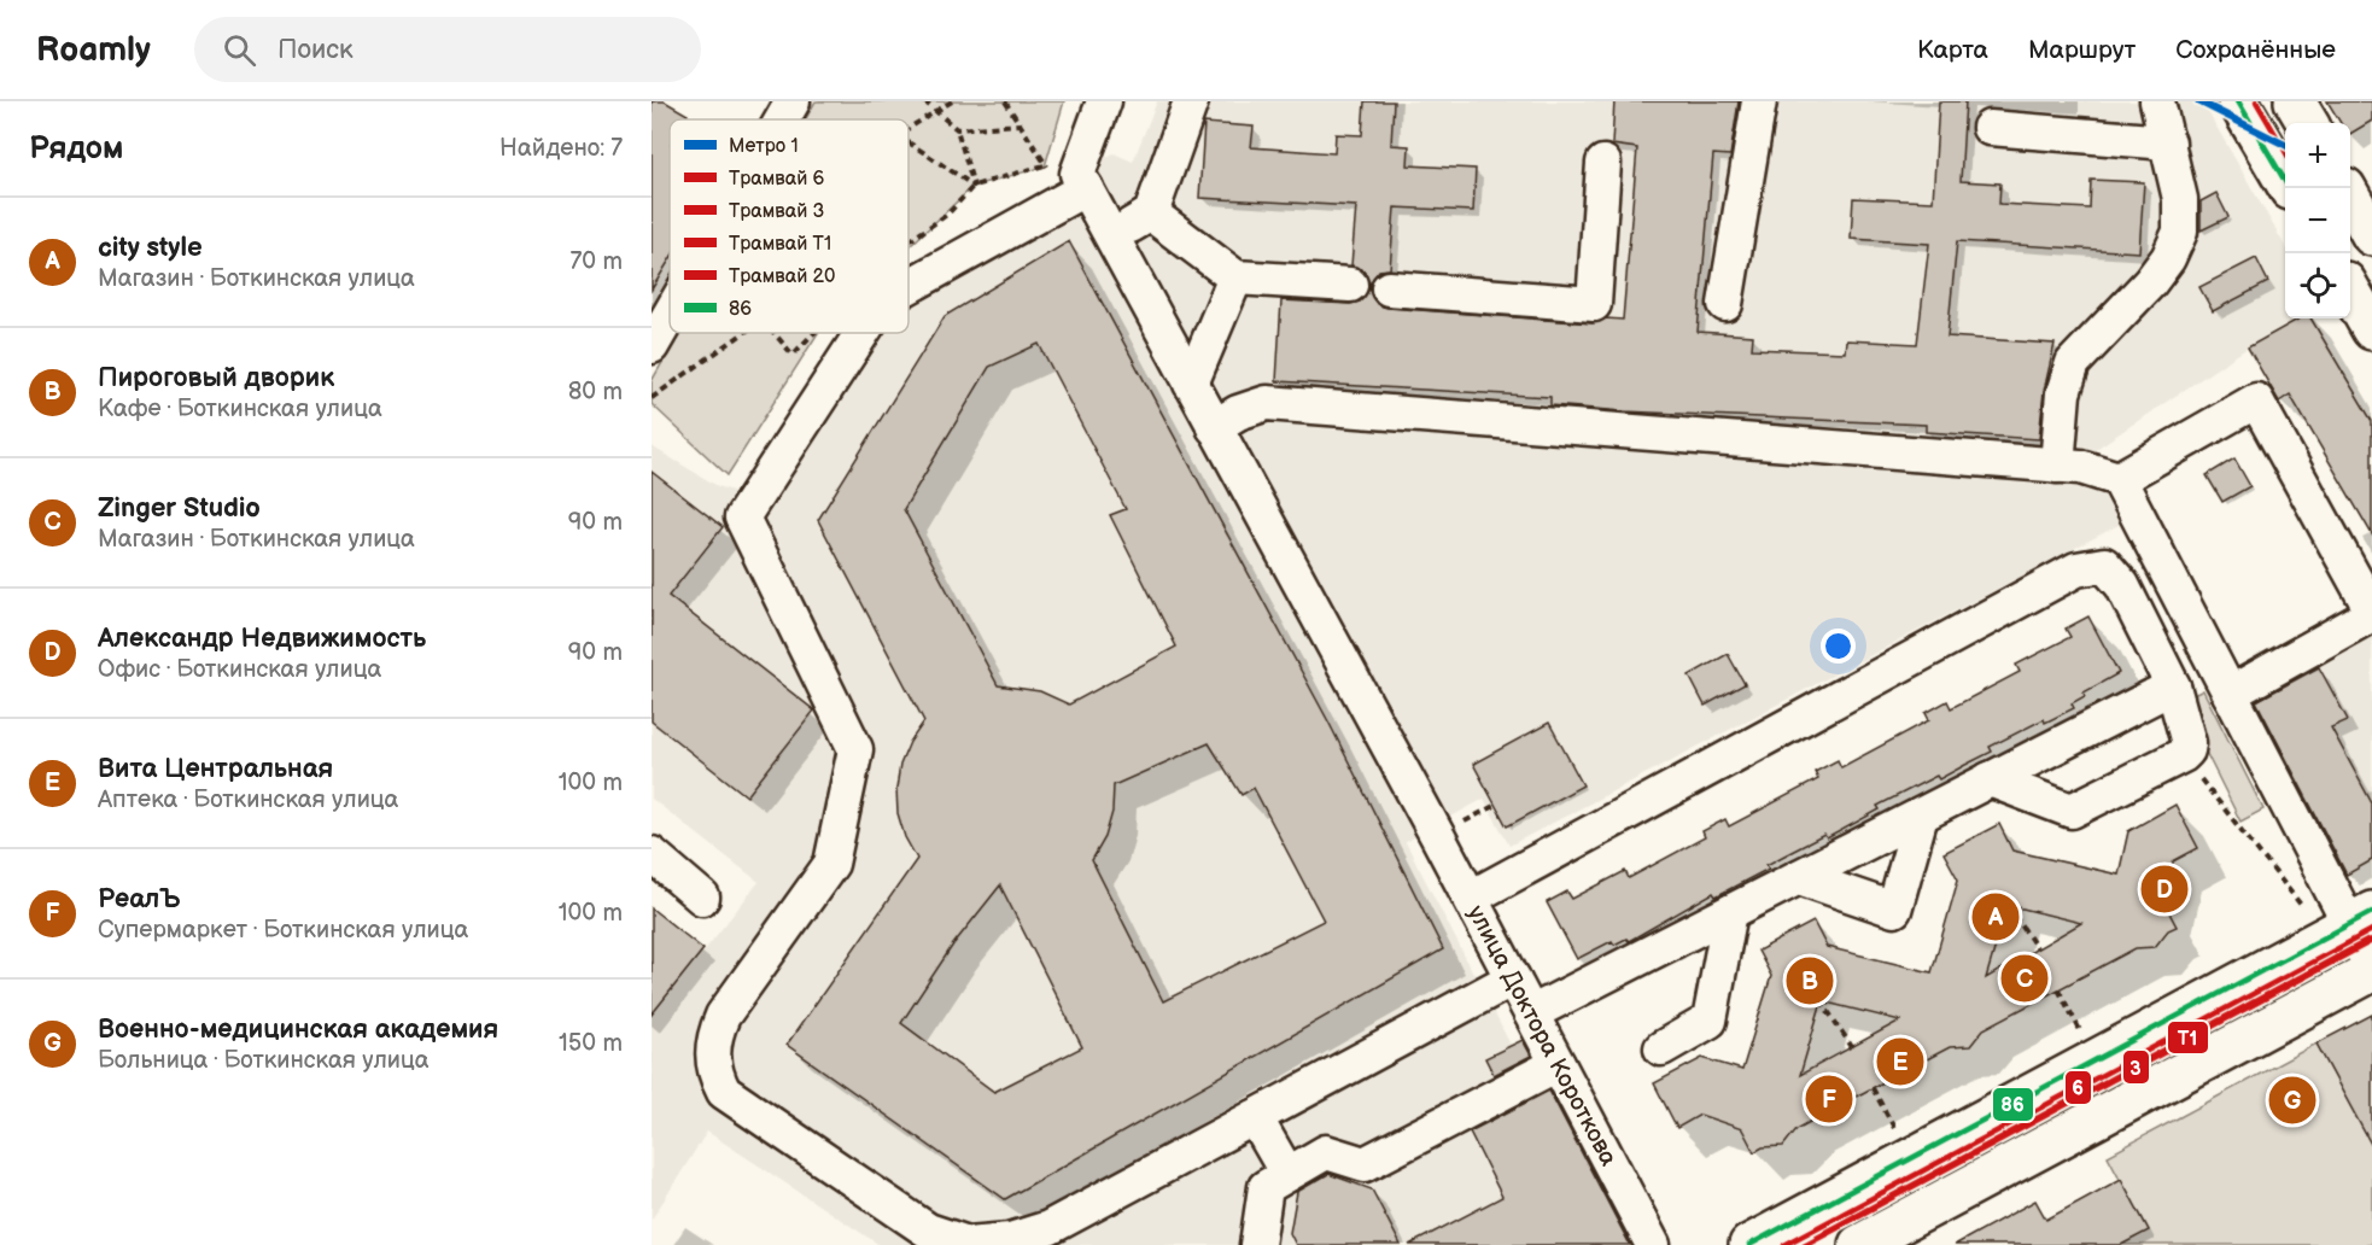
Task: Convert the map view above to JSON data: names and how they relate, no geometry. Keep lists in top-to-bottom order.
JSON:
{
  "streets": {
    "street": ["улица Доктора Короткова"]
  },
  "lines": [
    "metro line 1",
    "tram line 20",
    "transit line 86",
    "tram line 6",
    "tram line 3",
    "tram line Т1"
  ],
  "legend": [
    "Метро 1",
    "Трамвай 6",
    "Трамвай 3",
    "Трамвай Т1",
    "Трамвай 20",
    "86"
  ],
  "page": {
    "header": "Roamly",
    "search": "Поиск",
    "nav": ["Карта", "Маршрут", "Сохранённые"],
    "heading": ["Рядом", "Найдено: 7"],
    "map_buttons": ["+", "−"],
    "list": [
      {
        "mark": "A",
        "name": "city style",
        "note": "Магазин · Боткинская улица",
        "value": "70 m"
      },
      {
        "mark": "B",
        "name": "Пироговый дворик",
        "note": "Кафе · Боткинская улица",
        "value": "80 m"
      },
      {
        "mark": "C",
        "name": "Zinger Studio",
        "note": "Магазин · Боткинская улица",
        "value": "90 m"
      },
      {
        "mark": "D",
        "name": "Александр Недвижимость",
        "note": "Офис · Боткинская улица",
        "value": "90 m"
      },
      {
        "mark": "E",
        "name": "Вита Центральная",
        "note": "Аптека · Боткинская улица",
        "value": "100 m"
      },
      {
        "mark": "F",
        "name": "РеалЪ",
        "note": "Супермаркет · Боткинская улица",
        "value": "100 m"
      },
      {
        "mark": "G",
        "name": "Военно-медицинская академия",
        "note": "Больница · Боткинская улица",
        "value": "150 m"
      }
    ],
    "pins": [
      "D",
      "A",
      "C",
      "B",
      "E",
      "F",
      "G"
    ]
  }
}
